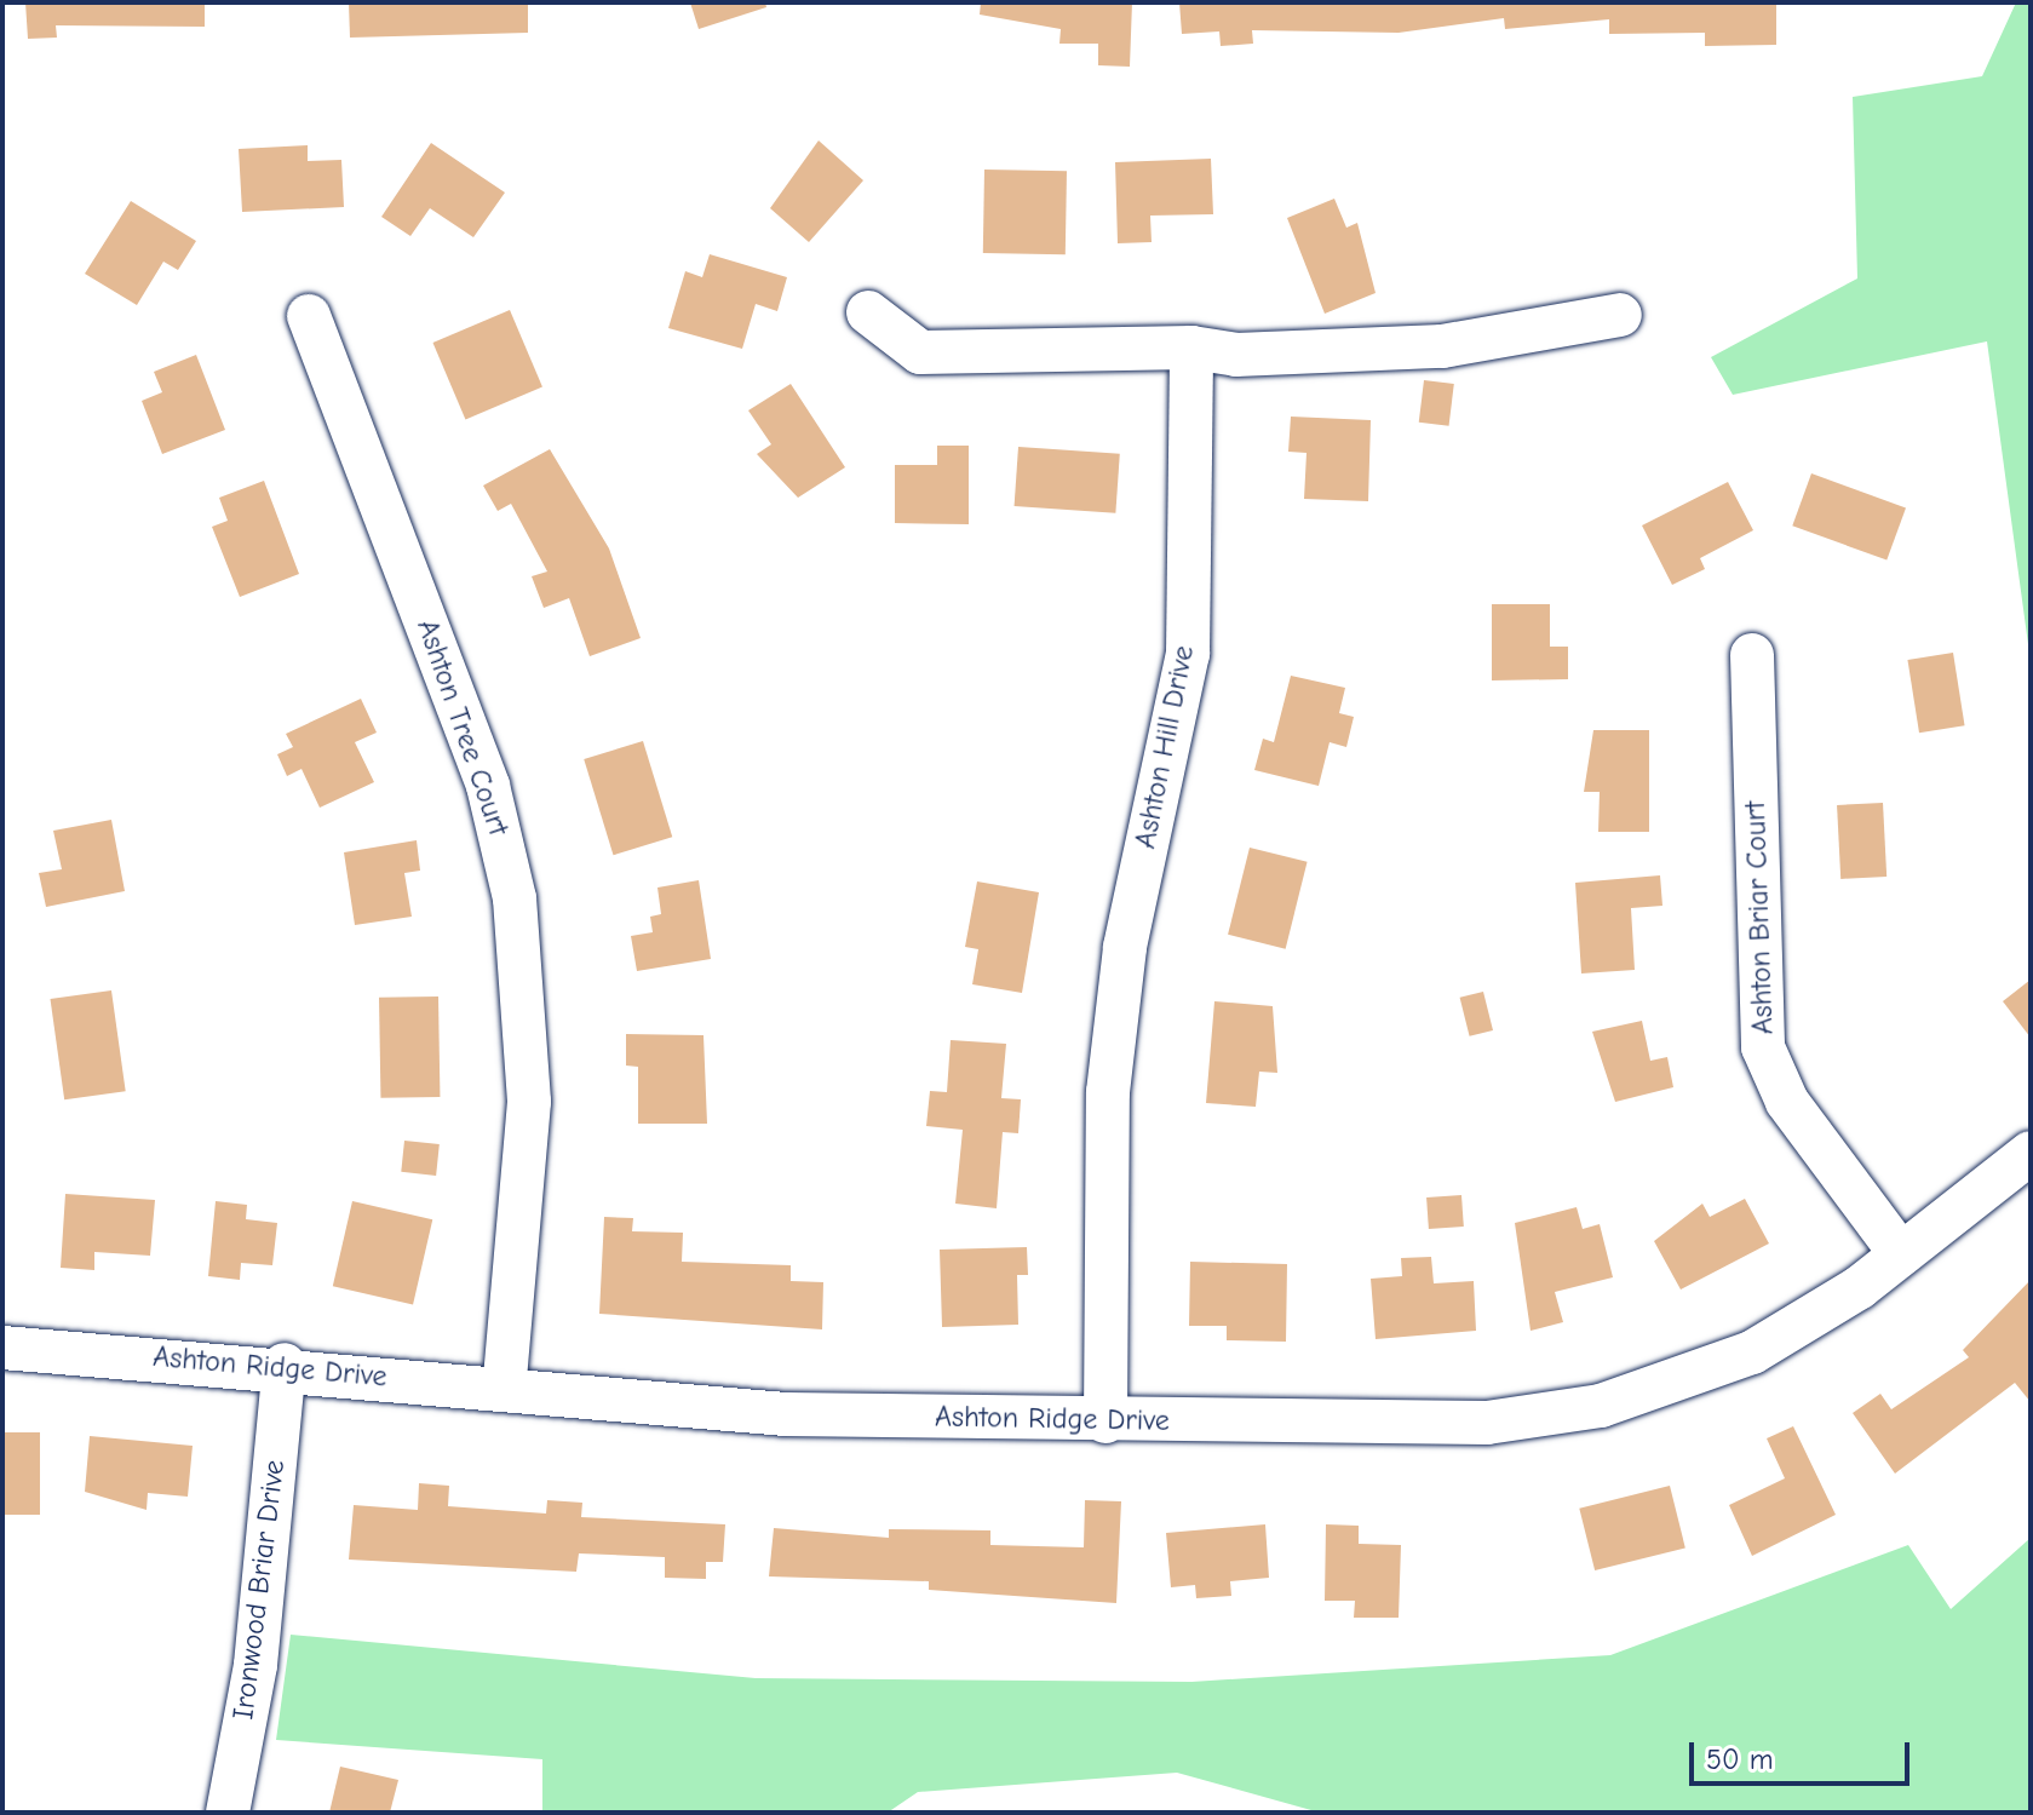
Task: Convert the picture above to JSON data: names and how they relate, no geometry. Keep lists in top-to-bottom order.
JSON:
{
  "streets": {
    "street": [
      "Ashton Tree Court",
      "Ashton Hill Drive",
      "Ashton Briar Court",
      "Ashton Ridge Drive",
      "Ironwood Briar Drive"
    ]
  },
  "crossings": [
    ["Ashton Tree Court", "Ashton Ridge Drive"],
    ["Ashton Hill Drive", "Ashton Ridge Drive"],
    ["Ashton Briar Court", "Ashton Ridge Drive"],
    ["Ashton Ridge Drive", "Ironwood Briar Drive"]
  ],
  "scale_bar": "50 m"
}
